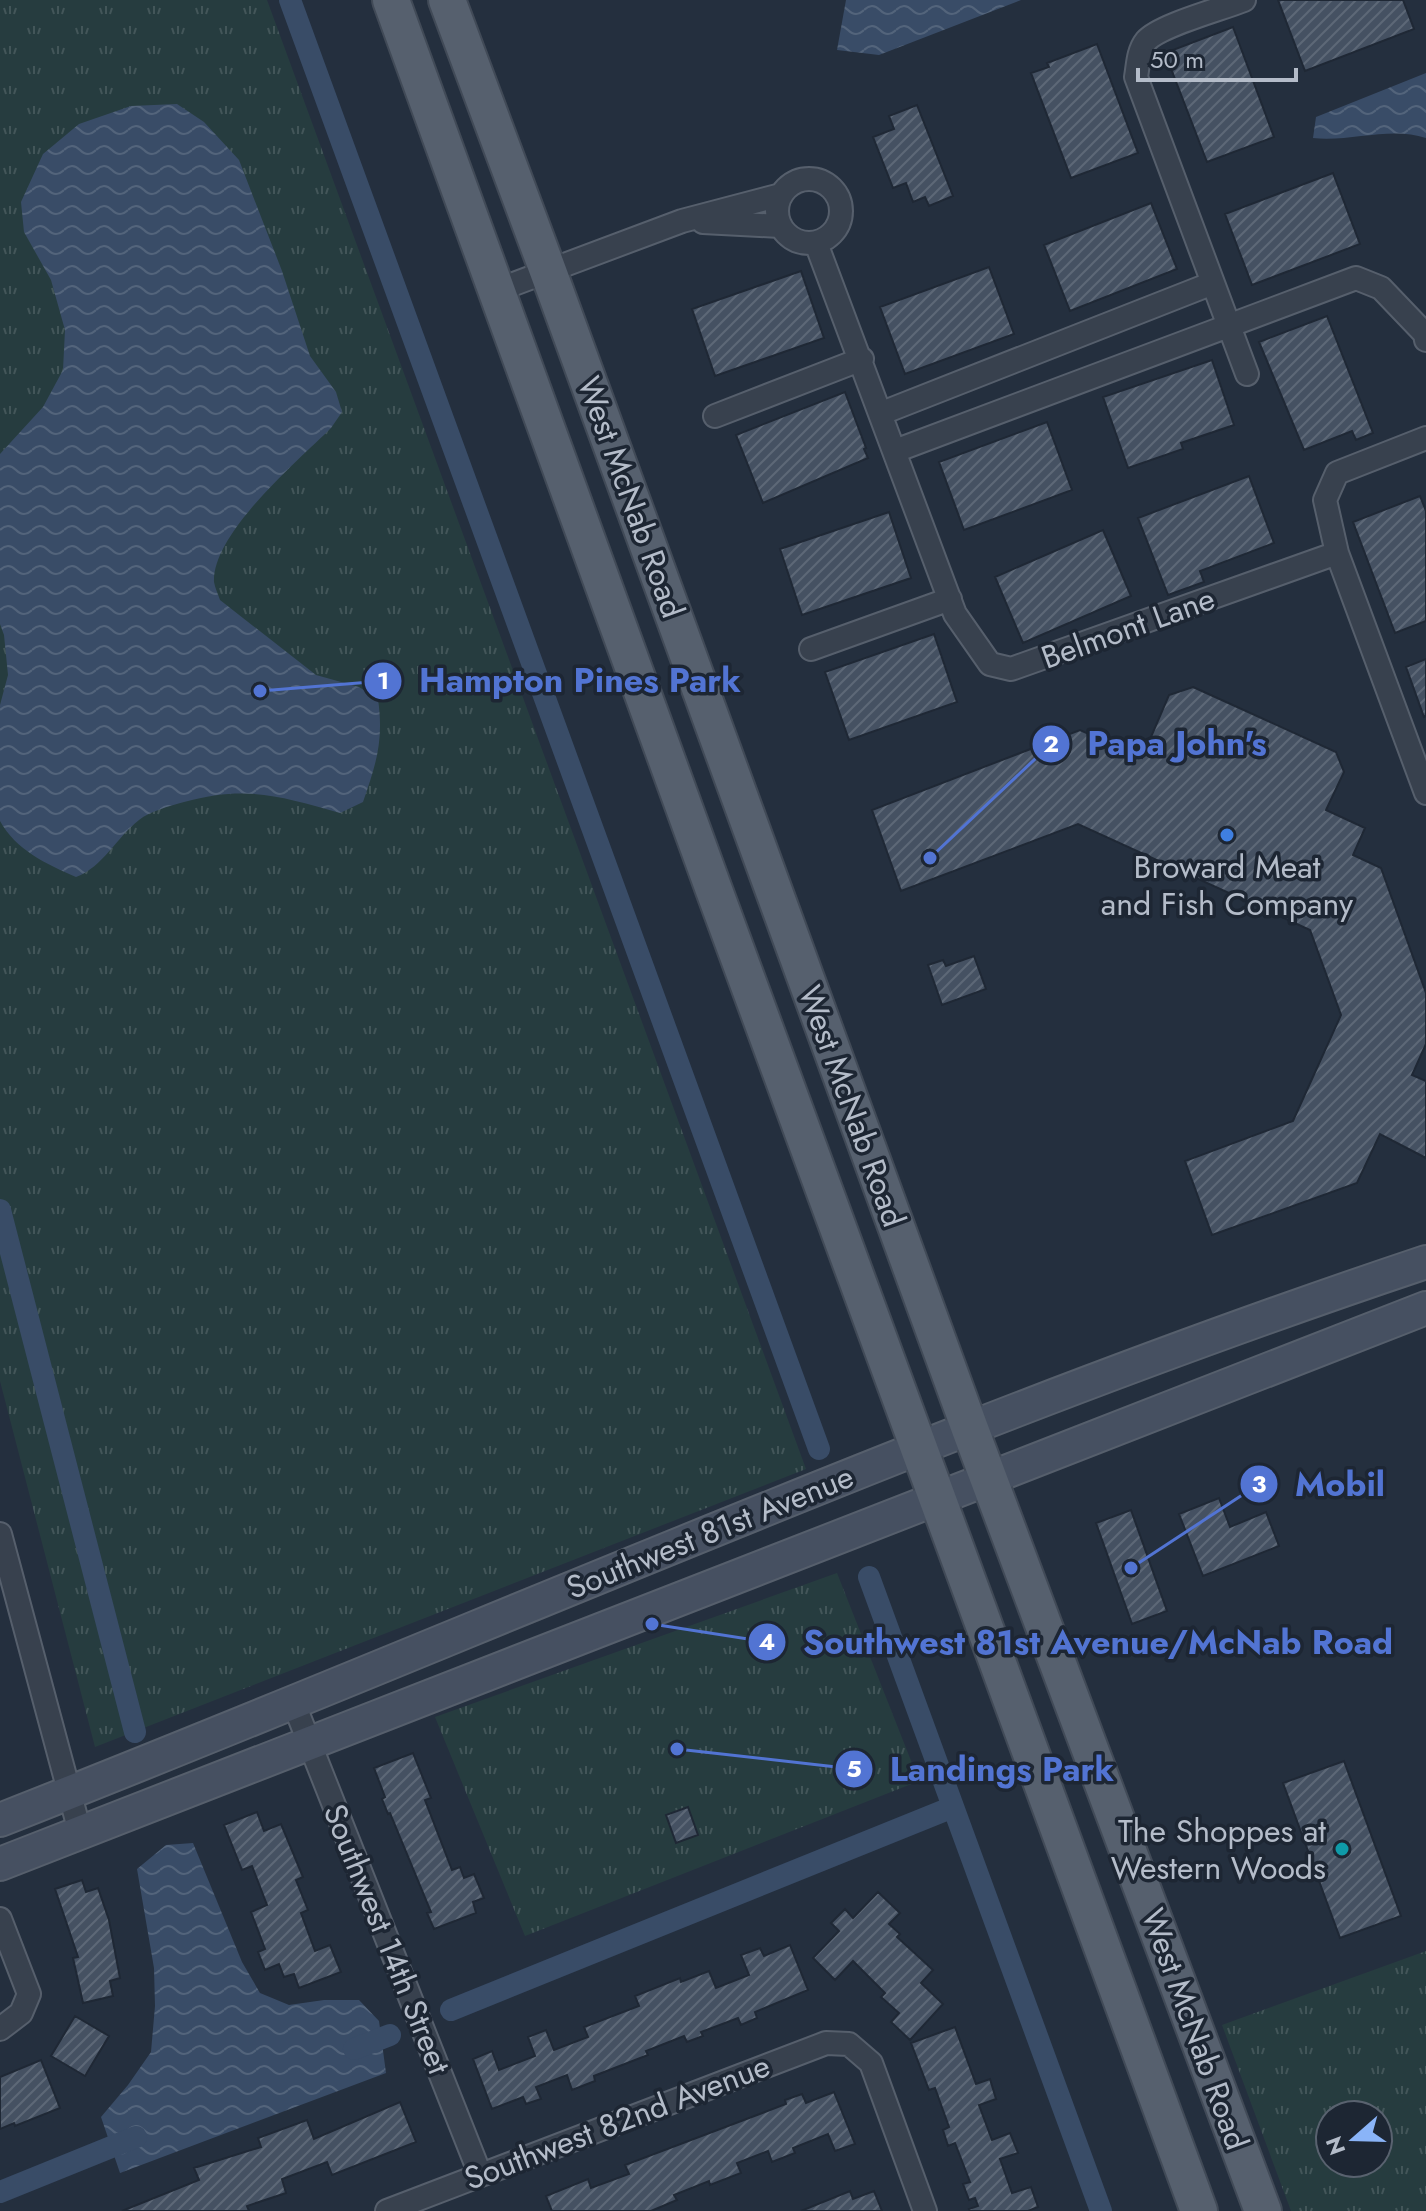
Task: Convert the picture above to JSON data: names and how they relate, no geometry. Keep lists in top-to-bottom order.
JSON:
{
  "streets": {
    "main road": ["West McNab Road"],
    "street": [
      "Belmont Lane",
      "Southwest 81st Avenue",
      "Southwest 14th Street",
      "Southwest 82nd Avenue"
    ]
  },
  "crossings": [
    ["West McNab Road", "Southwest 81st Avenue"],
    ["Southwest 81st Avenue", "Southwest 14th Street"],
    ["Southwest 14th Street", "Southwest 82nd Avenue"]
  ],
  "places": [
    "Hampton Pines Park",
    "Broward Meat and Fish Company",
    "Papa John's",
    "Mobil",
    "Southwest 81st Avenue/McNab Road",
    "Landings Park",
    "The Shoppes at Western Woods"
  ],
  "scale_bar": "50 m",
  "north": "left"
}
